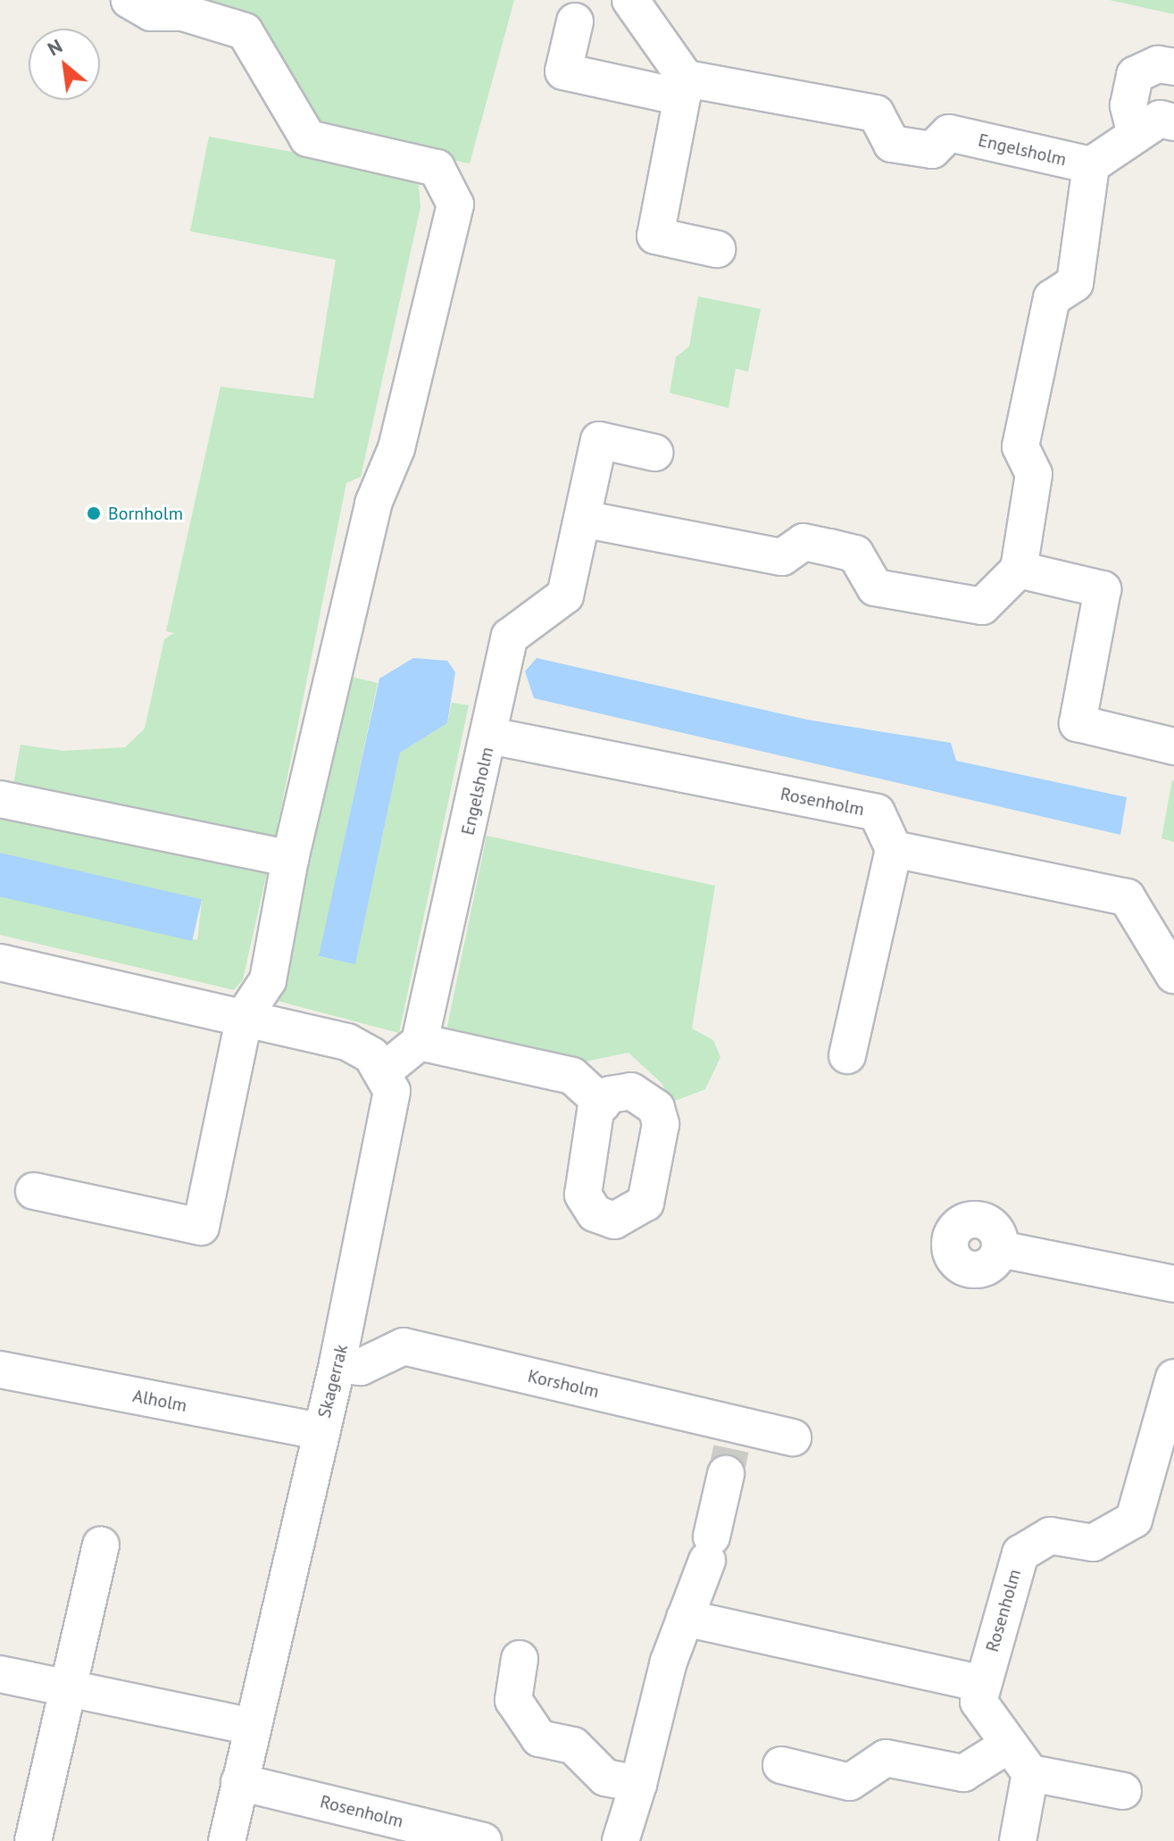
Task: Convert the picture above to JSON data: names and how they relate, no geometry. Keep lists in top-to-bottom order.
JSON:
{
  "streets": {
    "street": [
      "Engelsholm",
      "Rosenholm",
      "Skagerrak",
      "Korsholm",
      "Alholm"
    ]
  },
  "crossings": [
    ["Engelsholm", "Rosenholm"],
    ["Rosenholm", "Skagerrak"],
    ["Skagerrak", "Korsholm"],
    ["Skagerrak", "Alholm"]
  ],
  "places": ["Bornholm"],
  "north": "top left"
}
